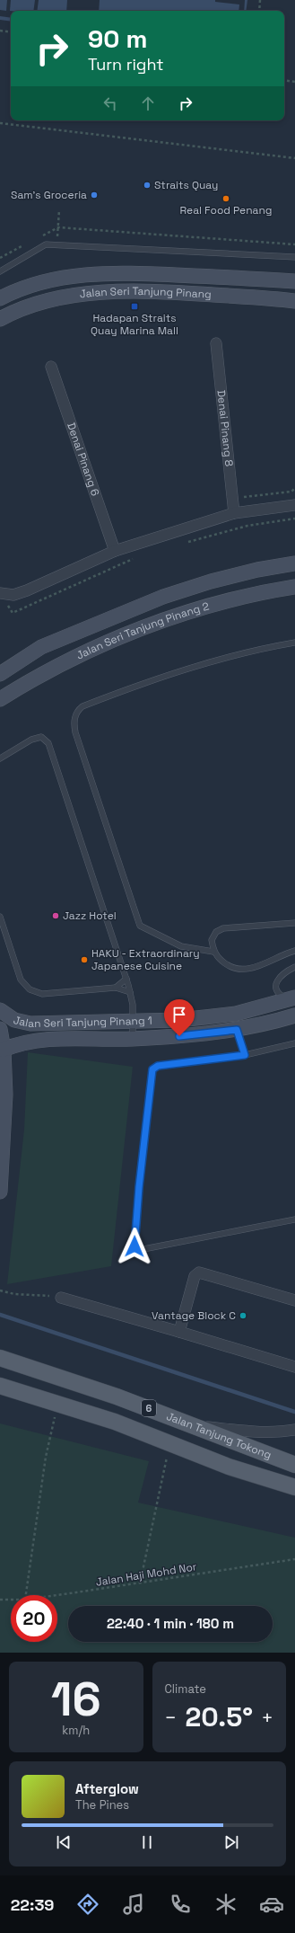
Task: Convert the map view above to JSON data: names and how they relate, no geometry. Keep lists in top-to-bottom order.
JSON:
{
  "streets": {
    "main road": ["6", "Jalan Tanjung Tokong"],
    "street": [
      "Jalan Seri Tanjung Pinang",
      "Denai Pinang 8",
      "Denai Pinang 6",
      "Jalan Seri Tanjung Pinang 2",
      "Jalan Seri Tanjung Pinang 1"
    ],
    "path": ["Jalan Haji Mohd Nor"]
  },
  "places": {
    "other": [
      "Straits Quay",
      "Sam's Groceria",
      "Real Food Penang",
      "Jazz Hotel",
      "HAKU - Extraordinary Japanese Cuisine",
      "Vantage Block C"
    ],
    "transit": ["Hadapan Straits Quay Marina Mall"]
  },
  "page": {
    "turn": ["90 m", "Turn right"],
    "limit": "20",
    "trip": "22:40 · 1 min · 180 m",
    "tile": [
      ["16", "km/h"],
      "Climate"
    ],
    "heat": ["−", "20.5°", "+"],
    "song": ["Afterglow", "The Pines"],
    "tabs": "22:39"
  }
}
